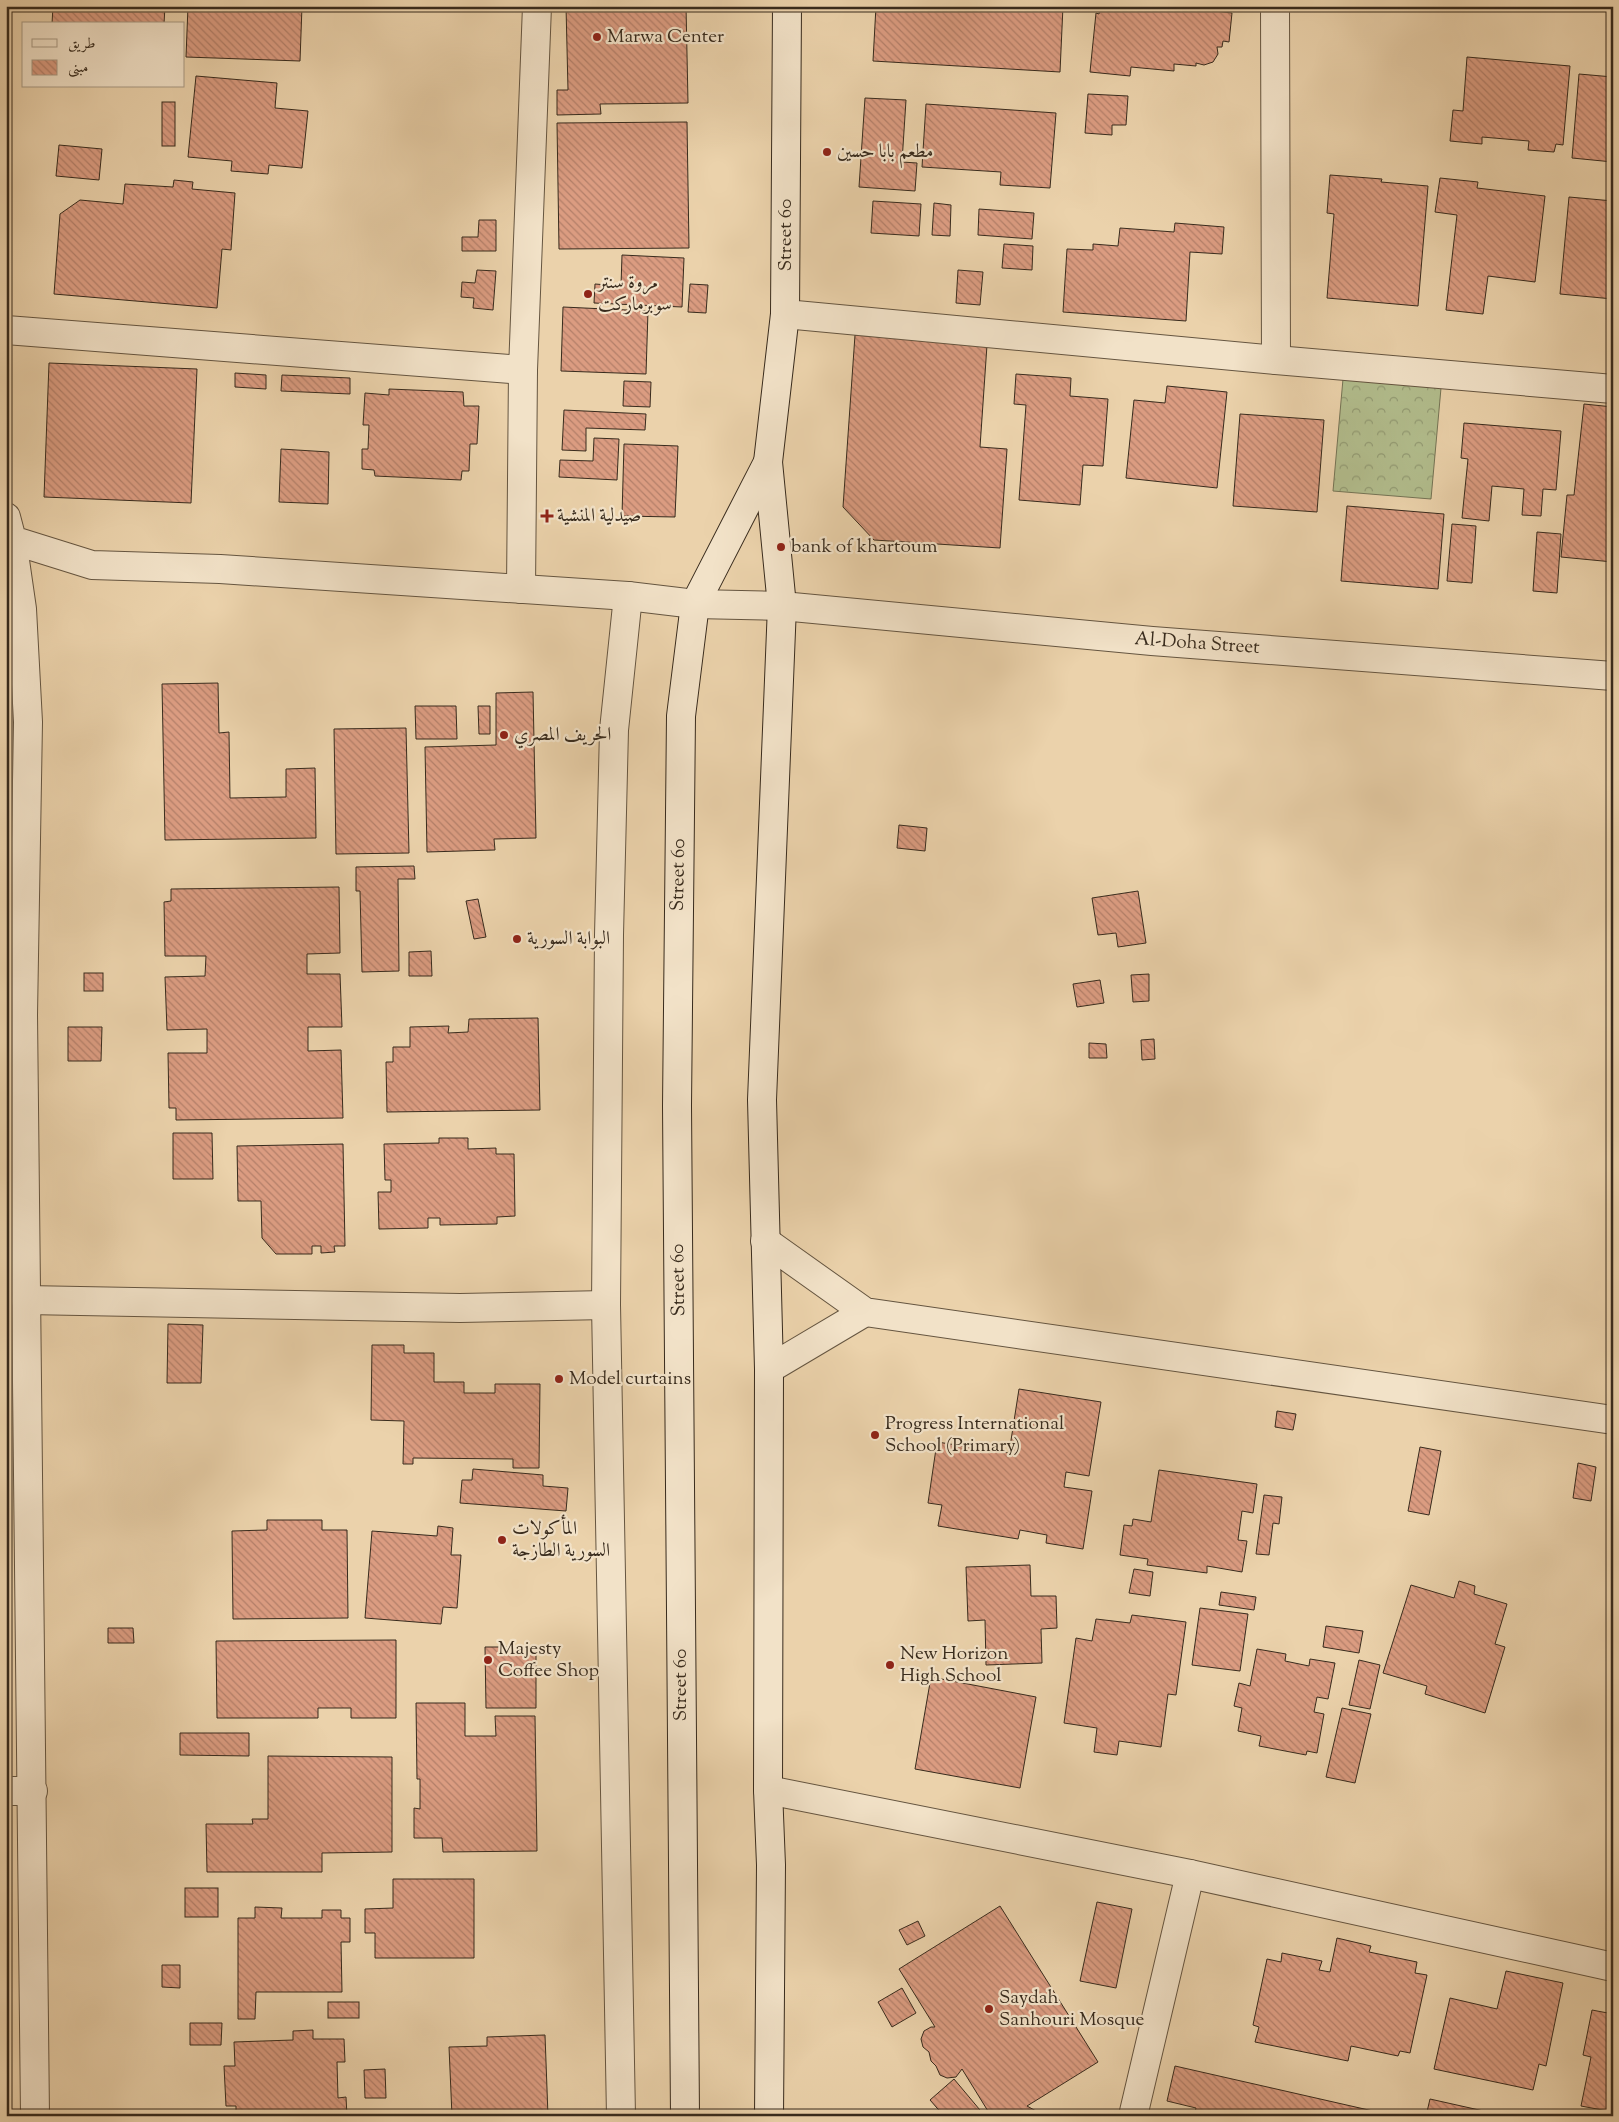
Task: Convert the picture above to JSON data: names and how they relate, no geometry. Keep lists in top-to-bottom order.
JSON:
{
  "streets": {
    "street": ["Street 60", "Al-Doha Street"]
  },
  "crossings": [
    ["Street 60", "Al-Doha Street"]
  ],
  "places": {
    "other": [
      "Marwa Center",
      "مطعم بابا حسين",
      "مروة سنتر سوبرماركت",
      "bank of khartoum",
      "الحريف المصري",
      "البوابة السورية",
      "Model curtains",
      "Progress International School (Primary)",
      "المأكولات السورية الطازجة",
      "Majesty Coffee Shop",
      "New Horizon High School",
      "Saydah Sanhouri Mosque"
    ],
    "health": ["صيدلية المنشية"]
  },
  "legend": ["طريق", "مبنى"]
}
